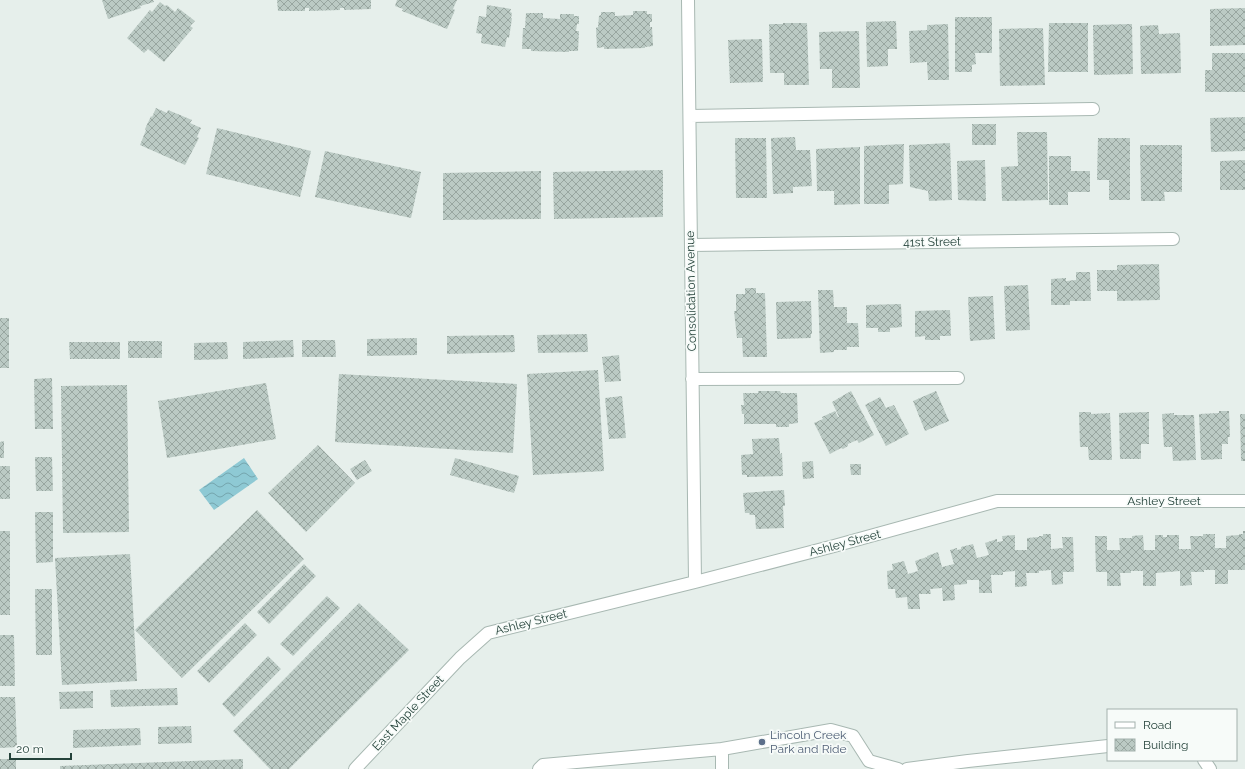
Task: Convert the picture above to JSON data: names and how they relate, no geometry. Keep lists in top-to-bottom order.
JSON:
{
  "streets": {
    "street": [
      "41st Street",
      "Consolidation Avenue",
      "Ashley Street",
      "East Maple Street"
    ]
  },
  "crossings": [
    ["41st Street", "Consolidation Avenue"],
    ["Consolidation Avenue", "Ashley Street"],
    ["Ashley Street", "East Maple Street"]
  ],
  "places": ["Lincoln Creek Park and Ride"],
  "legend": ["Road", "Building"],
  "scale_bar": "20 m"
}
